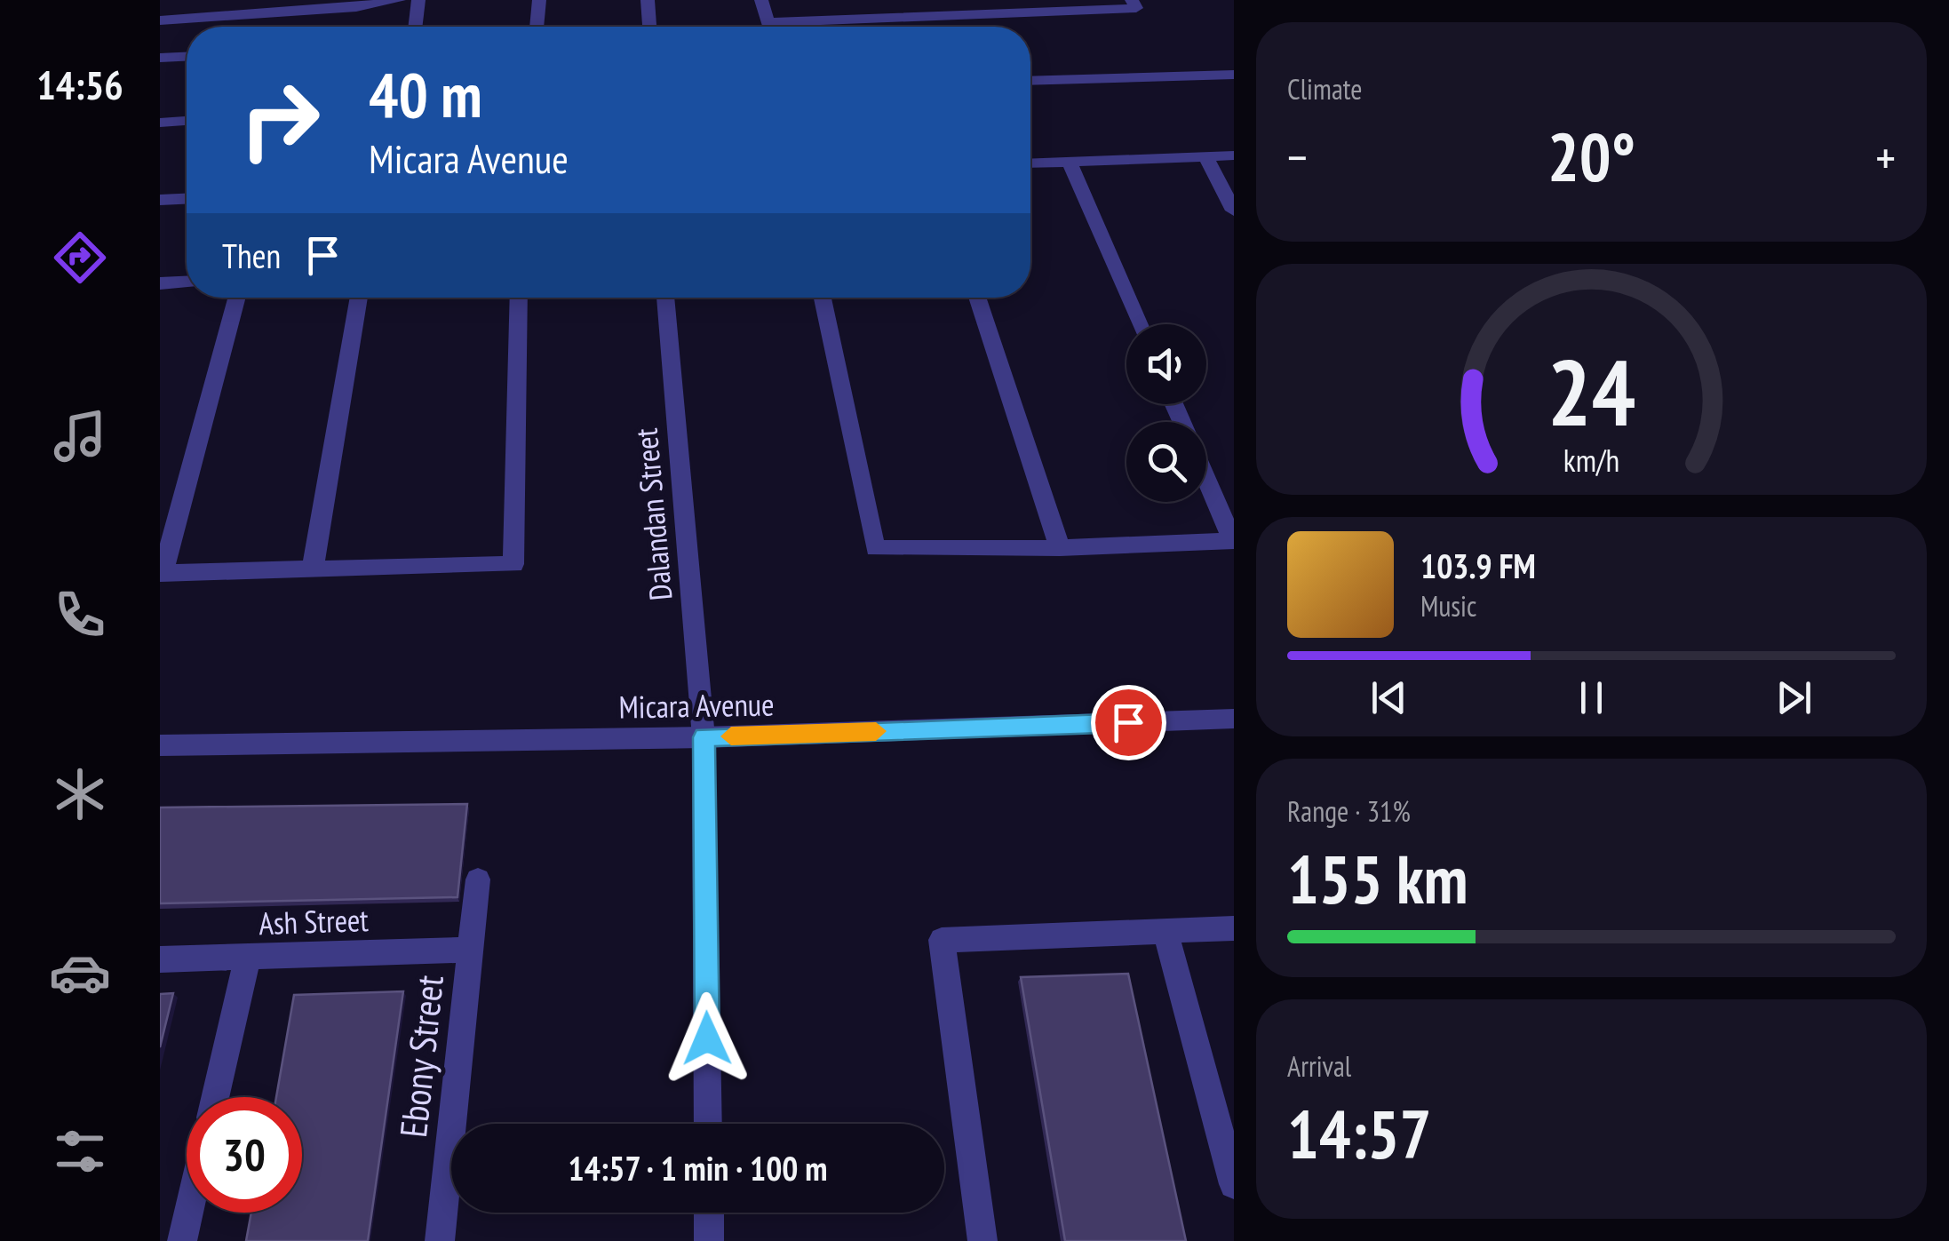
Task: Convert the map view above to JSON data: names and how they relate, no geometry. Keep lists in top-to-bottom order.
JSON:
{
  "streets": {
    "street": [
      "Dalandan Street",
      "Micara Avenue",
      "Ash Street",
      "Ebony Street"
    ]
  },
  "crossings": [
    ["Dalandan Street", "Micara Avenue"],
    ["Ash Street", "Ebony Street"]
  ],
  "page": {
    "tabs": "14:56",
    "tile": [
      "Climate",
      ["Range · 31%", "155 km"],
      ["Arrival", "14:57"]
    ],
    "turn": ["40 m", "Micara Avenue"],
    "heat": ["−", "20°", "+"],
    "then": "Then",
    "song": ["103.9 FM", "Music"],
    "limit": "30",
    "trip": "14:57 · 1 min · 100 m",
    "gauge": ["24", "km/h"]
  }
}
